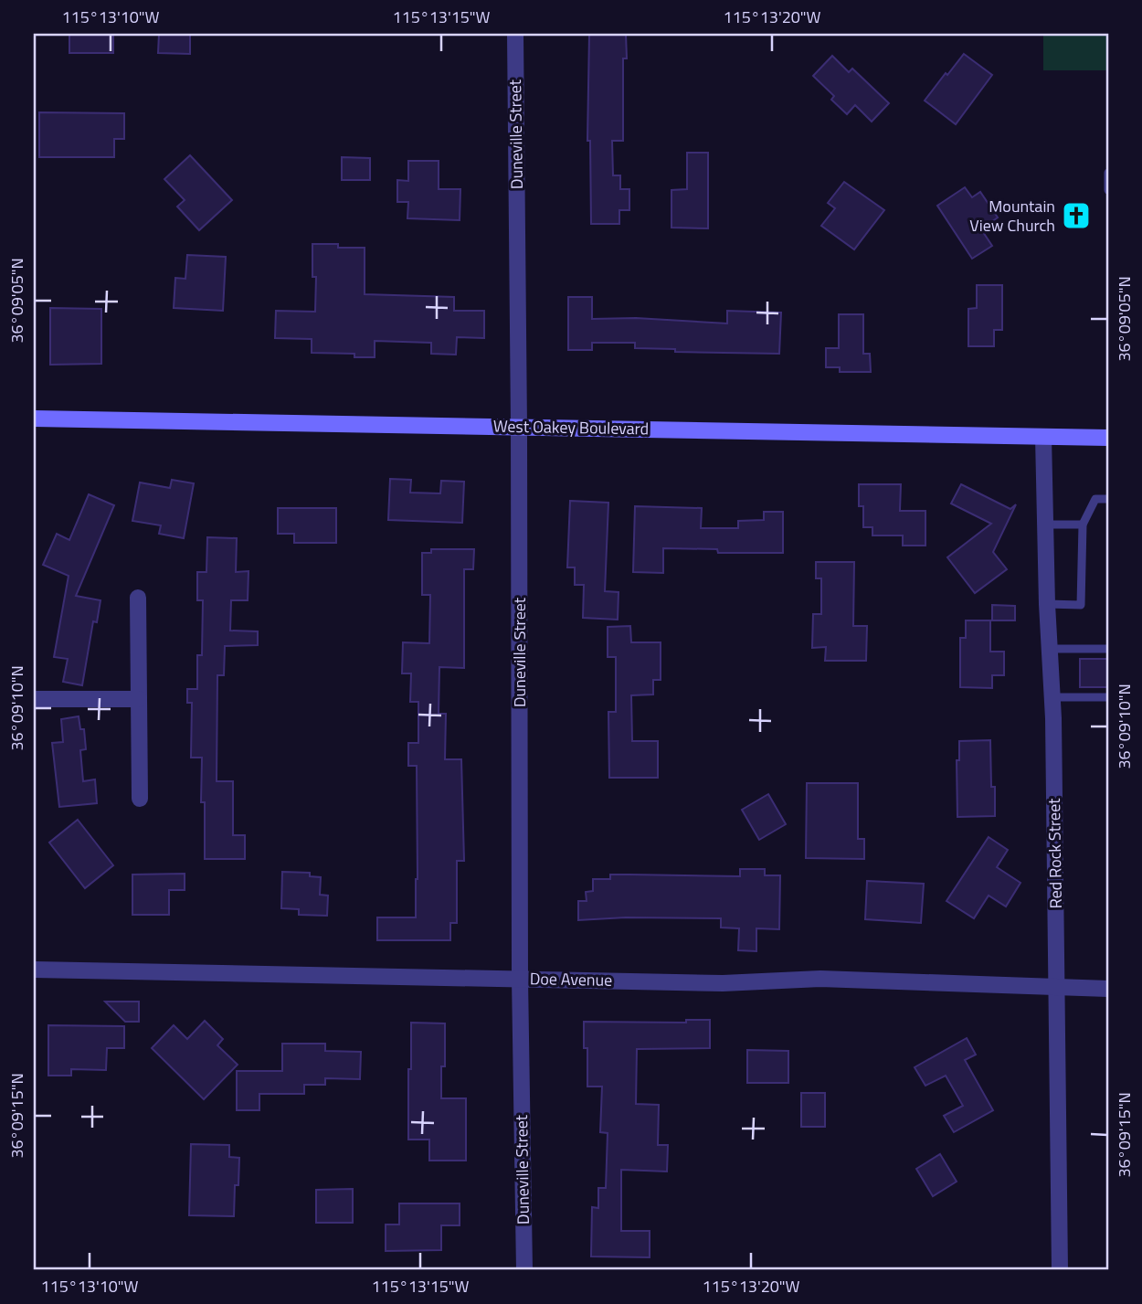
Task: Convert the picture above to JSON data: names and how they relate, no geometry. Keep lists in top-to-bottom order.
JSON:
{
  "streets": {
    "main road": ["West Oakey Boulevard"],
    "street": ["Duneville Street", "Red Rock Street", "Doe Avenue"]
  },
  "crossings": [
    ["Duneville Street", "West Oakey Boulevard"],
    ["Duneville Street", "Doe Avenue"],
    ["West Oakey Boulevard", "Red Rock Street"],
    ["Red Rock Street", "Doe Avenue"]
  ],
  "places": {
    "church": ["Mountain View Church"]
  },
  "coordinates": [
    "115°13'10\"W",
    "115°13'15\"W",
    "115°13'20\"W",
    "36°09'05\"N",
    "36°09'10\"N",
    "36°09'15\"N"
  ]
}
